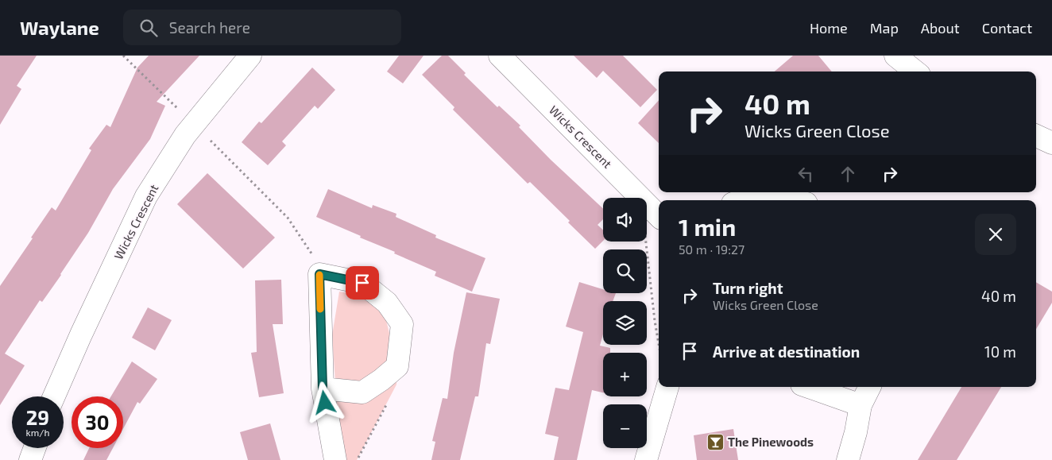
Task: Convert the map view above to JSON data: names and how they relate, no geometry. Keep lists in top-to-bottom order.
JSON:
{
  "streets": {
    "street": ["Wicks Crescent"]
  },
  "places": {
    "bar": ["The Pinewoods"]
  },
  "page": {
    "header": "Waylane",
    "search": "Search here",
    "nav": [
      "Home",
      "Map",
      "About",
      "Contact"
    ],
    "turn": ["40 m", "Wicks Green Close"],
    "map_buttons": ["+", "−"],
    "heading": ["1 min", "50 m · 19:27"],
    "list": [
      {
        "name": "Turn right",
        "note": "Wicks Green Close",
        "value": "40 m"
      },
      {
        "name": "Arrive at destination",
        "value": "10 m"
      }
    ],
    "speed": "29 km/h",
    "limit": "30"
  }
}
